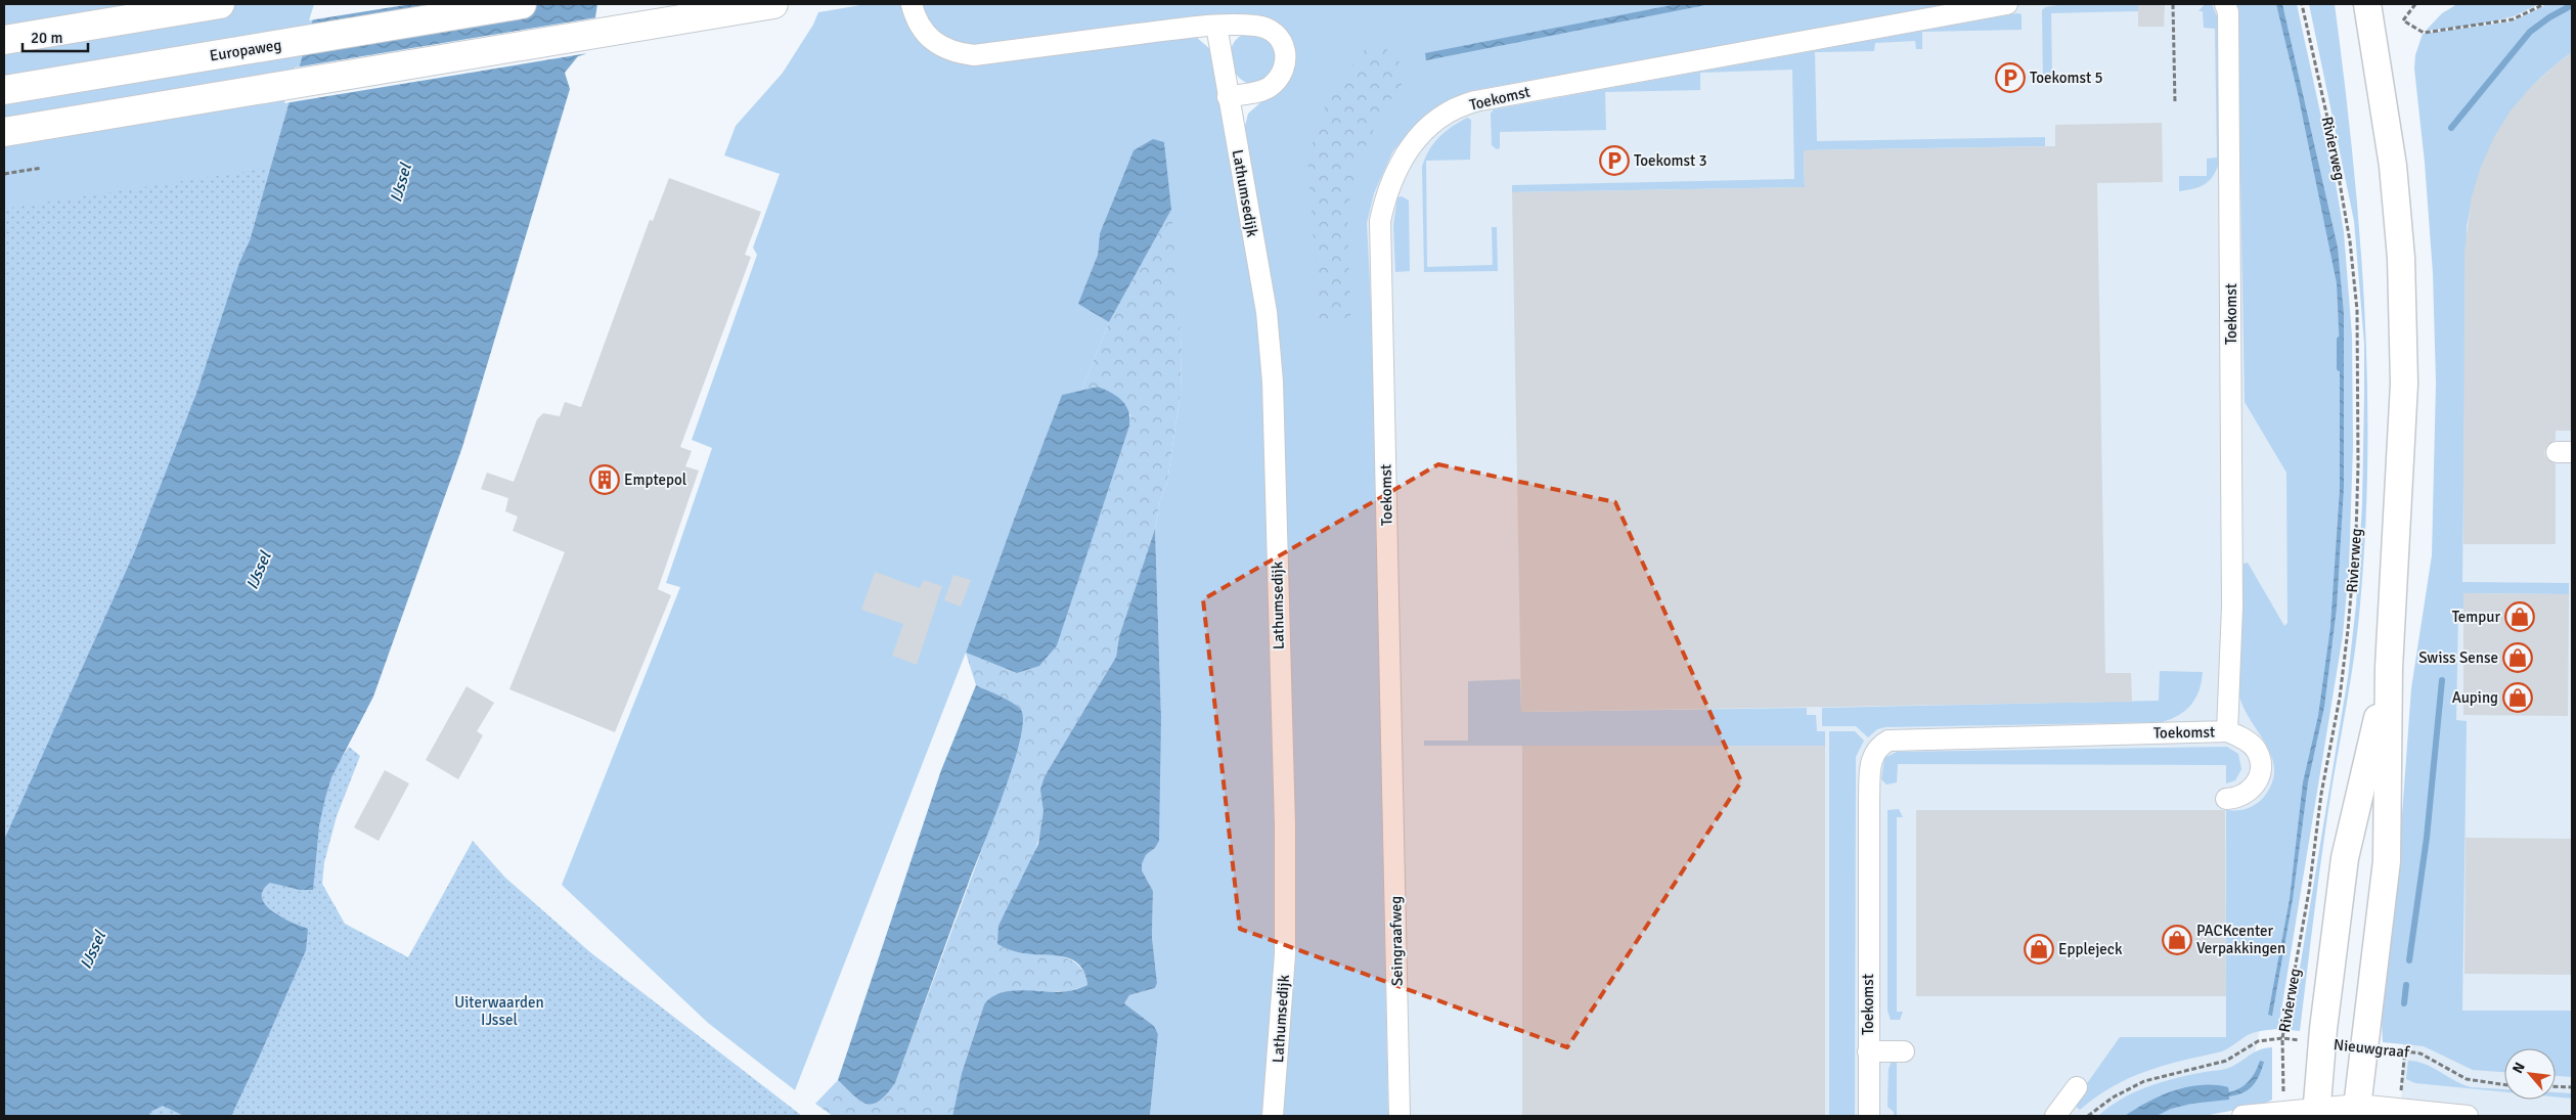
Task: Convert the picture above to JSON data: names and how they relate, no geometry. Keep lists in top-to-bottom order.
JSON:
{
  "streets": {
    "highway": ["Europaweg"],
    "street": ["Toekomst", "Lathumsedijk", "Seingraafweg"],
    "path": ["Rivierweg", "Nieuwgraaf"]
  },
  "crossings": [
    ["Toekomst", "Seingraafweg"],
    ["Rivierweg", "Nieuwgraaf"]
  ],
  "water": ["IJssel"],
  "parks": ["Uiterwaarden IJssel"],
  "places": {
    "parking": ["Toekomst 5", "Toekomst 3"],
    "building": ["Emptepol"],
    "shop": [
      "Tempur",
      "Swiss Sense",
      "Auping",
      "PACKcenter Verpakkingen",
      "Epplejeck"
    ]
  },
  "scale_bar": "20 m",
  "north": "top left"
}
